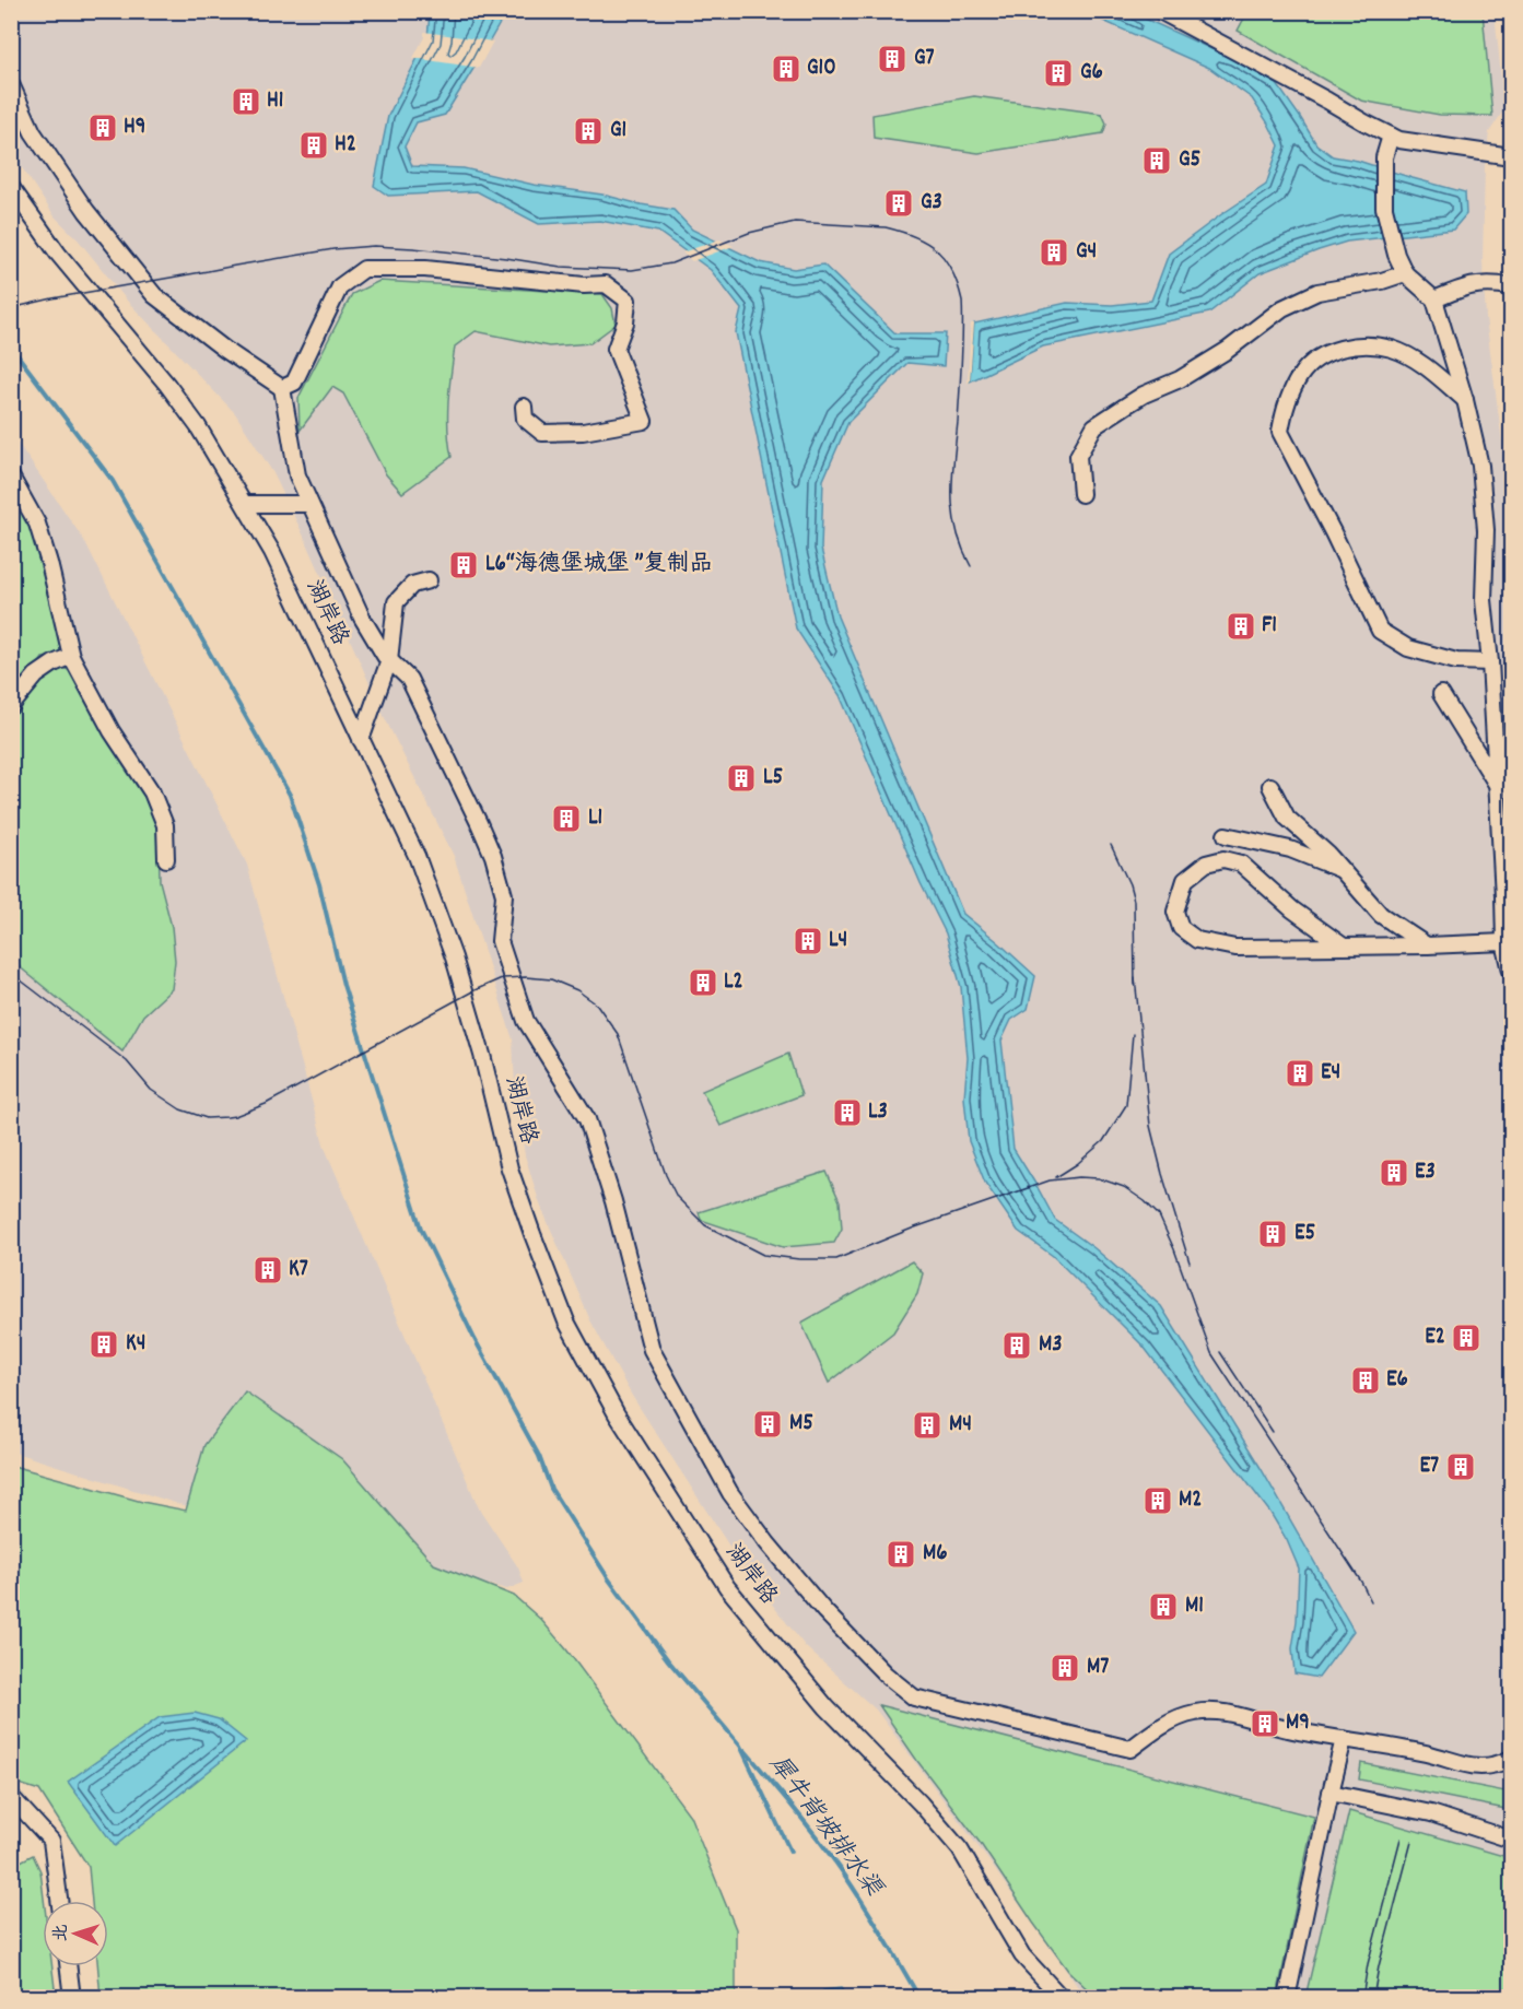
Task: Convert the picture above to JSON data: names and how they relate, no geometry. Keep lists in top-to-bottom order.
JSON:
{
  "streets": {
    "street": ["湖岸路"]
  },
  "water": ["犀牛背坡排水渠"],
  "places": {
    "building": [
      "G7",
      "G10",
      "G6",
      "H1",
      "H9",
      "G1",
      "H2",
      "G5",
      "G3",
      "G4",
      "L6“海德堡城堡 ”复制品",
      "F1",
      "L5",
      "L1",
      "L4",
      "L2",
      "E4",
      "L3",
      "E3",
      "E5",
      "K7",
      "E2",
      "K4",
      "M3",
      "E6",
      "M5",
      "M4",
      "E7",
      "M2",
      "M6",
      "M1",
      "M7",
      "M9"
    ]
  },
  "north": "left"
}
